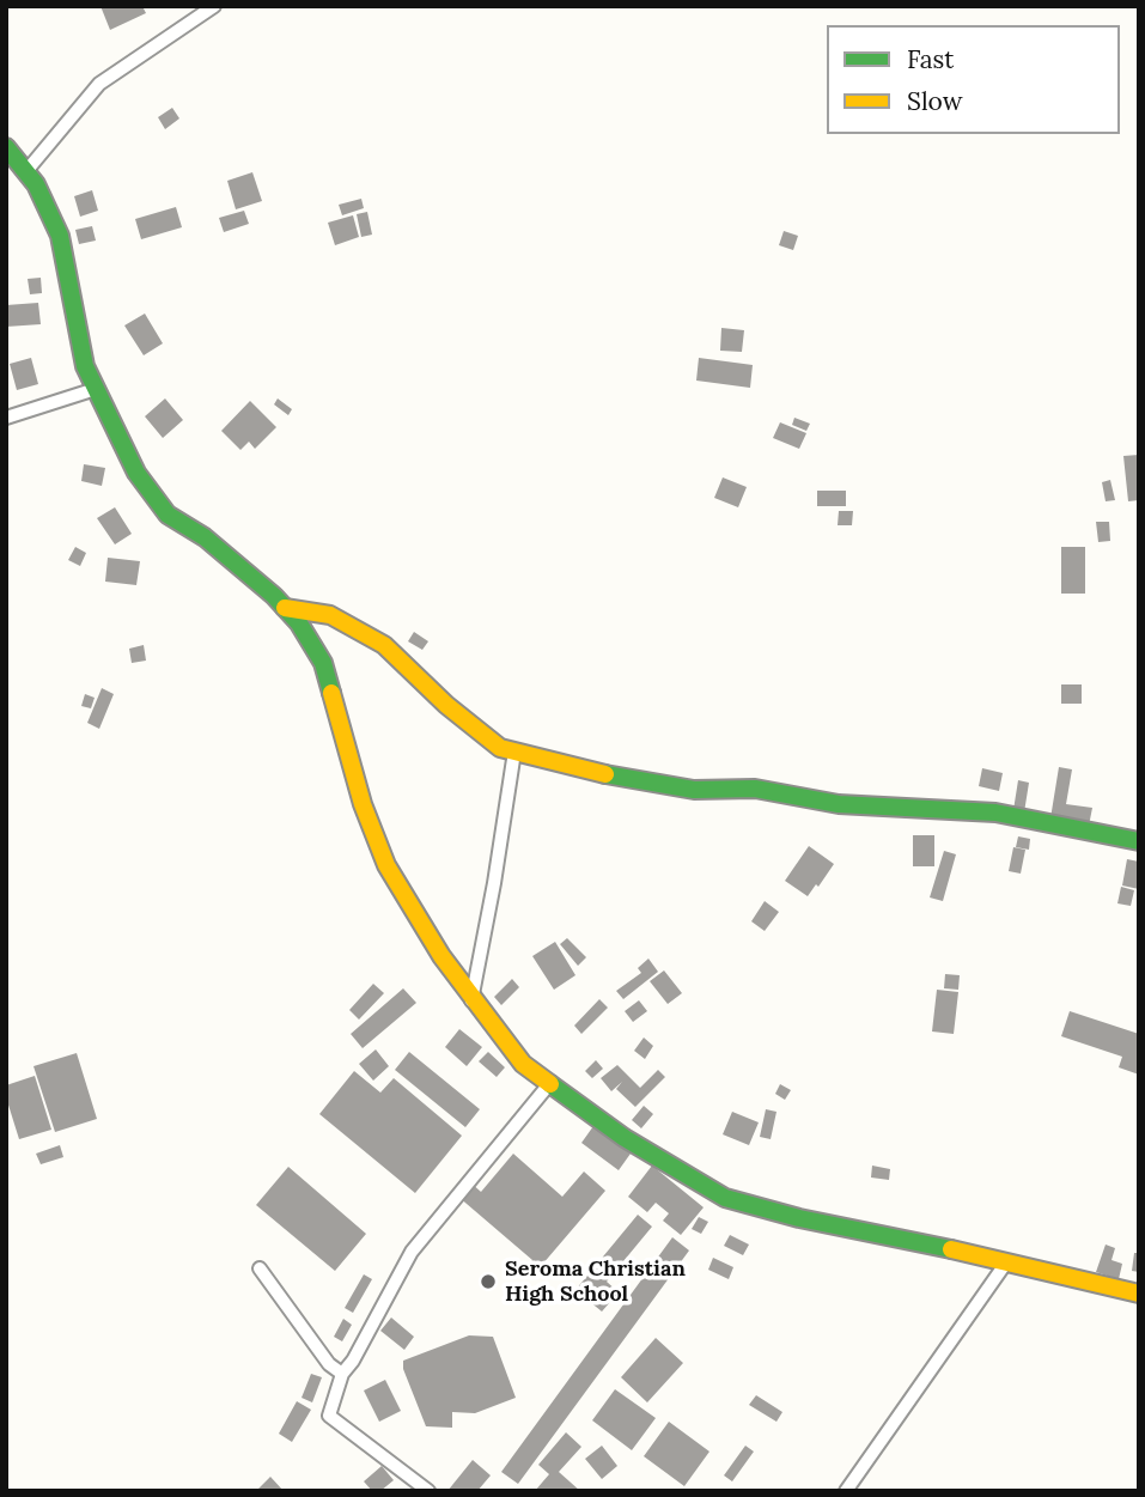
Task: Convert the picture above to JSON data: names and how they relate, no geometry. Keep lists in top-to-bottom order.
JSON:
{
  "places": ["Seroma Christian High School"],
  "legend": ["Fast", "Slow"]
}
